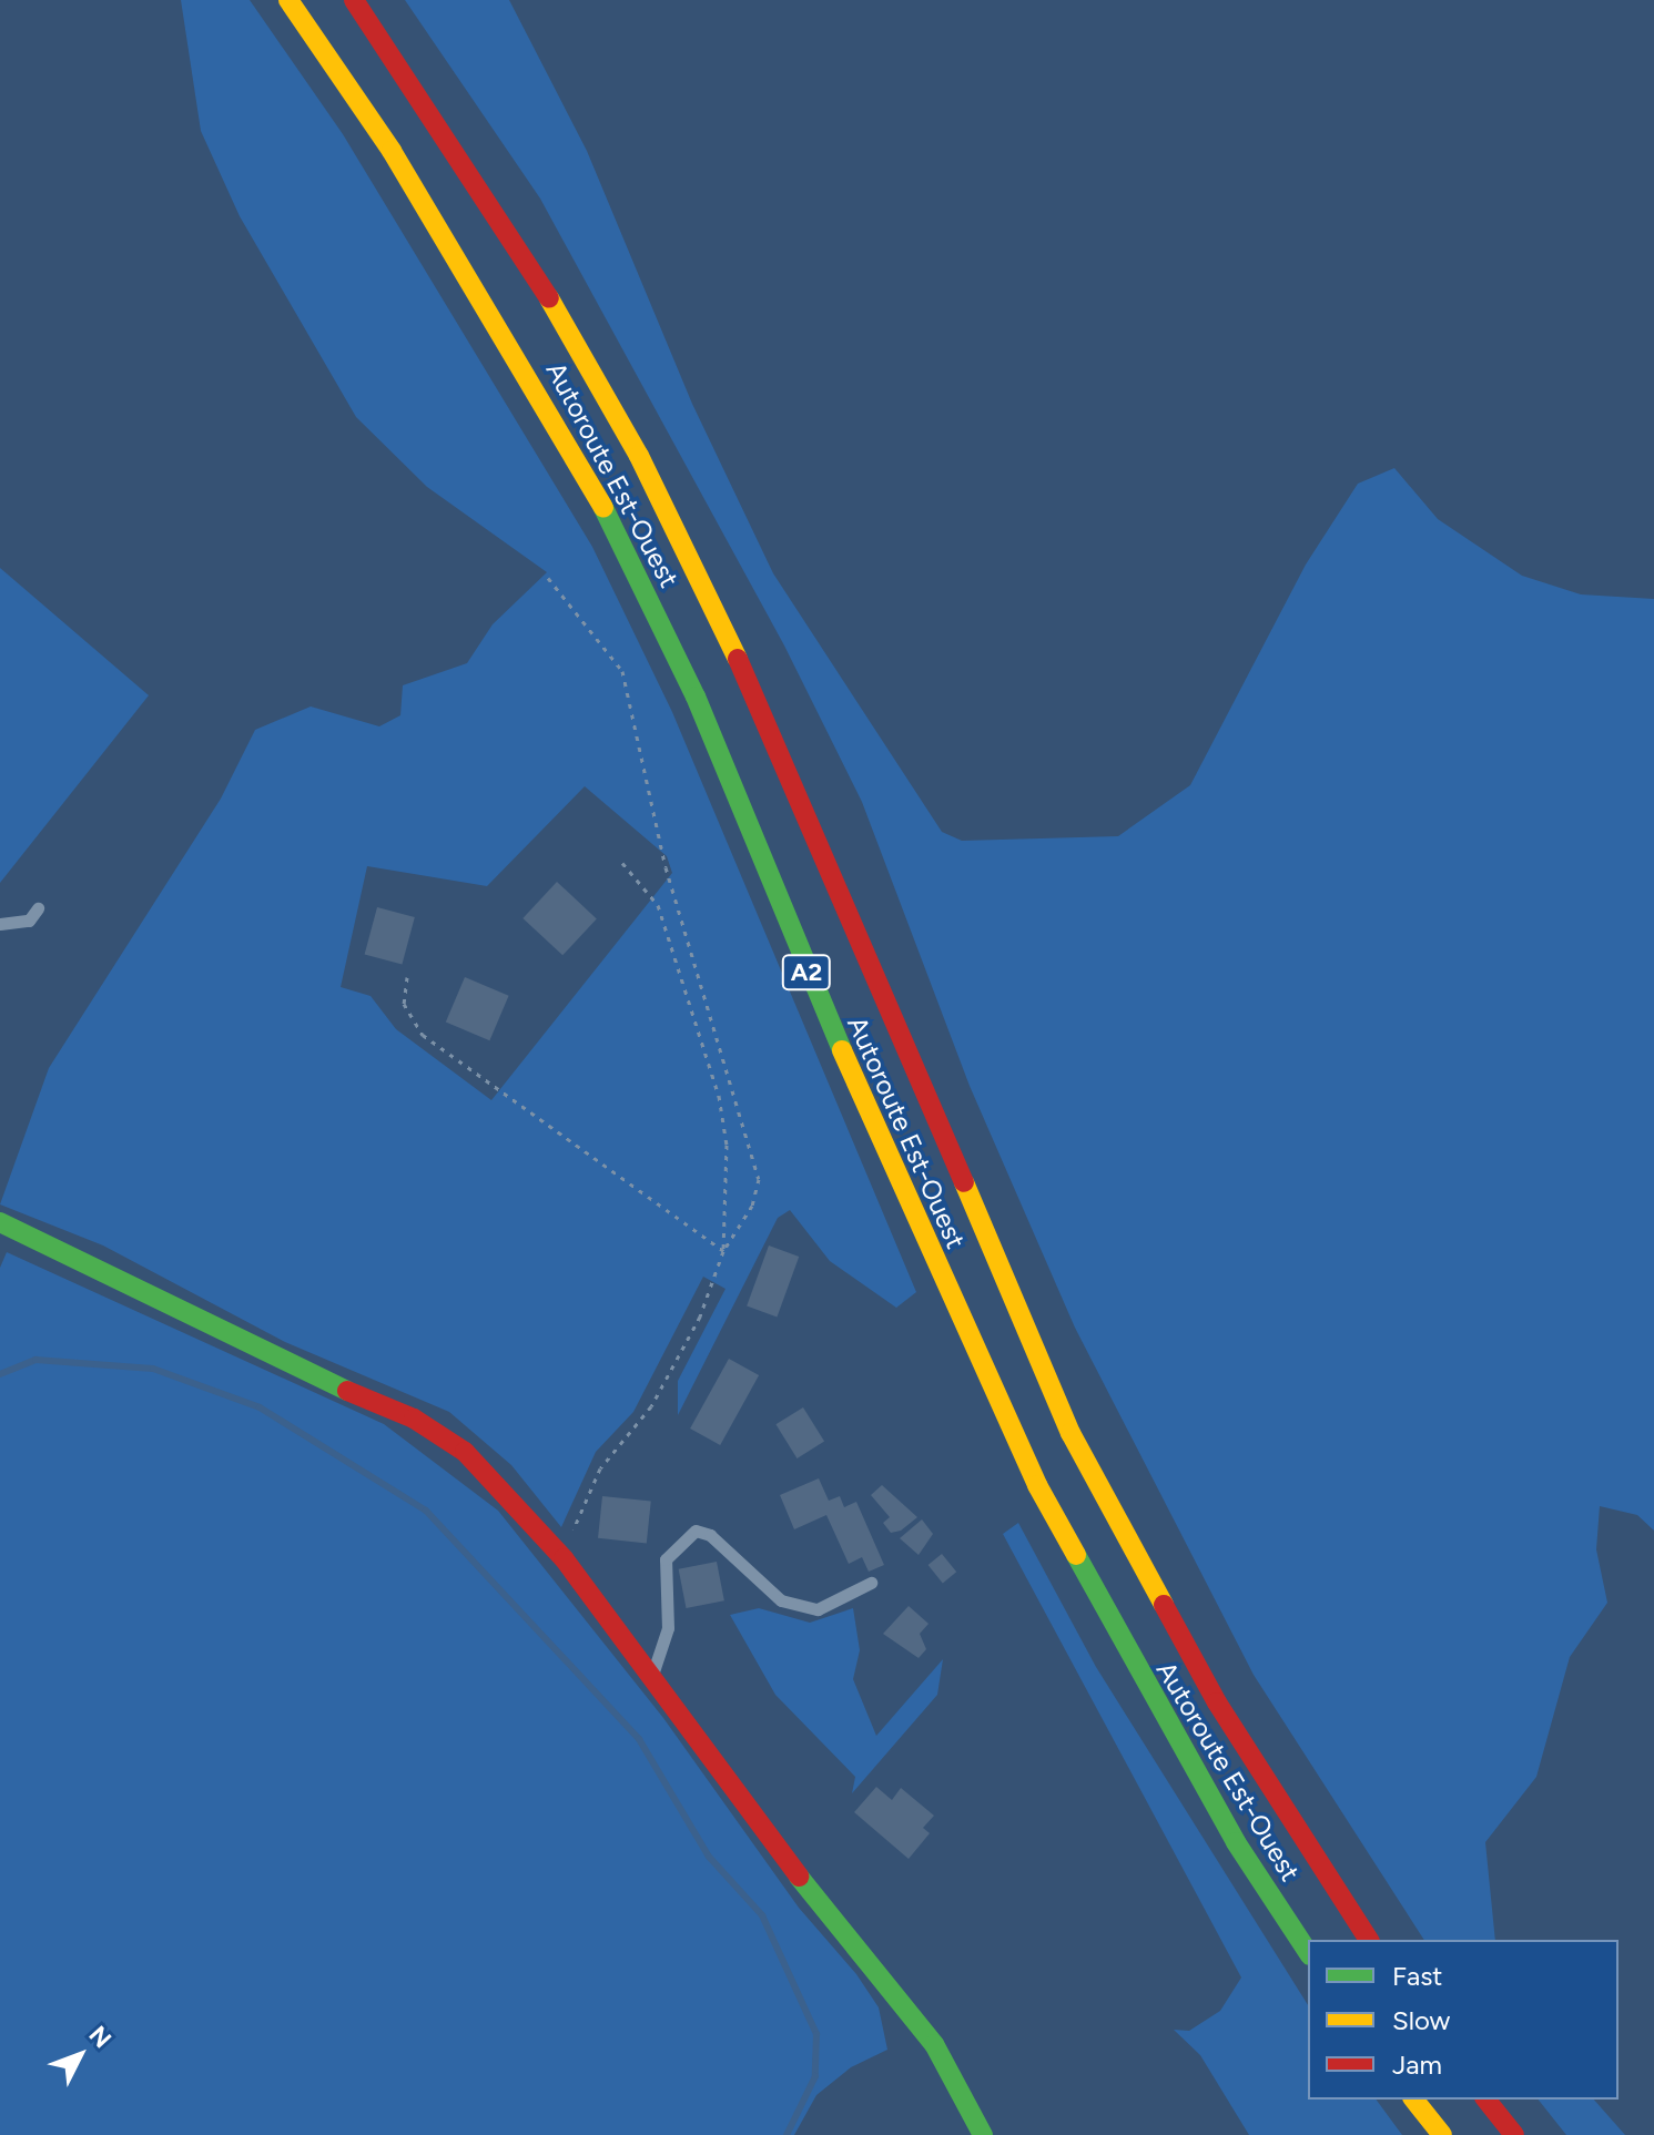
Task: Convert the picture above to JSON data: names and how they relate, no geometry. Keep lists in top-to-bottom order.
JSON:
{
  "streets": {
    "main road": ["Autoroute Est-Ouest", "A2"]
  },
  "legend": ["Fast", "Slow", "Jam"],
  "north": "top right"
}
